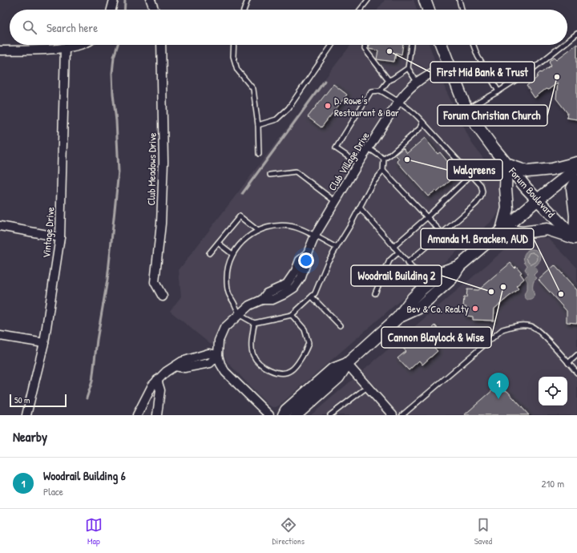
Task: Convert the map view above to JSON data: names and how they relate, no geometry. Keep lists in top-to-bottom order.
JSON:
{
  "streets": {
    "main road": ["Forum Boulevard"],
    "street": ["Club Village Drive", "Club Meadows Drive", "Vintage Drive"]
  },
  "crossings": [
    ["Club Village Drive", "Forum Boulevard"]
  ],
  "places": [
    "First Mid Bank & Trust",
    "Forum Christian Church",
    "D. Rowe's Restaurant & Bar",
    "Walgreens",
    "Cannon Blaylock & Wise",
    "Woodrail Building 2",
    "Amanda M. Bracken, AUD",
    "Bev & Co. Realty"
  ],
  "scale_bar": "50 m",
  "page": {
    "search": "Search here",
    "pins": "1",
    "scale": "50 m",
    "heading": "Nearby",
    "list": [
      {
        "mark": "1",
        "name": "Woodrail Building 6",
        "note": "Place",
        "value": "210 m"
      }
    ],
    "nav": ["Map", "Directions", "Saved"]
  }
}
